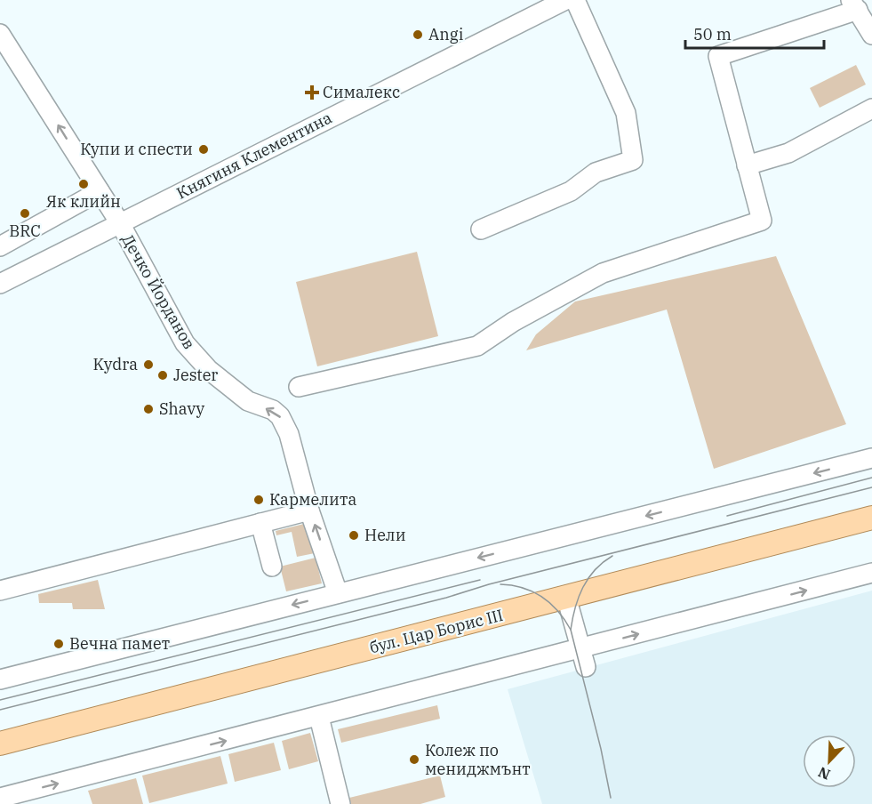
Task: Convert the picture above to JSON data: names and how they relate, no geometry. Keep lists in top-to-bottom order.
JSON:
{
  "streets": {
    "main road": ["бул. Цар Борис III"],
    "street": ["Княгиня Клементина", "Дечко Йорданов"]
  },
  "crossings": [
    ["Княгиня Клементина", "Дечко Йорданов"]
  ],
  "one_way": ["Дечко Йорданов"],
  "places": {
    "other": [
      "Angi",
      "Купи и спести",
      "Як клийн",
      "BRC",
      "Kydra",
      "Jester",
      "Shavy",
      "Кармелита",
      "Нели",
      "Вечна памет",
      "Колеж по мениджмънт"
    ],
    "health": ["Сималекс"]
  },
  "scale_bar": "50 m",
  "north": "bottom left"
}
